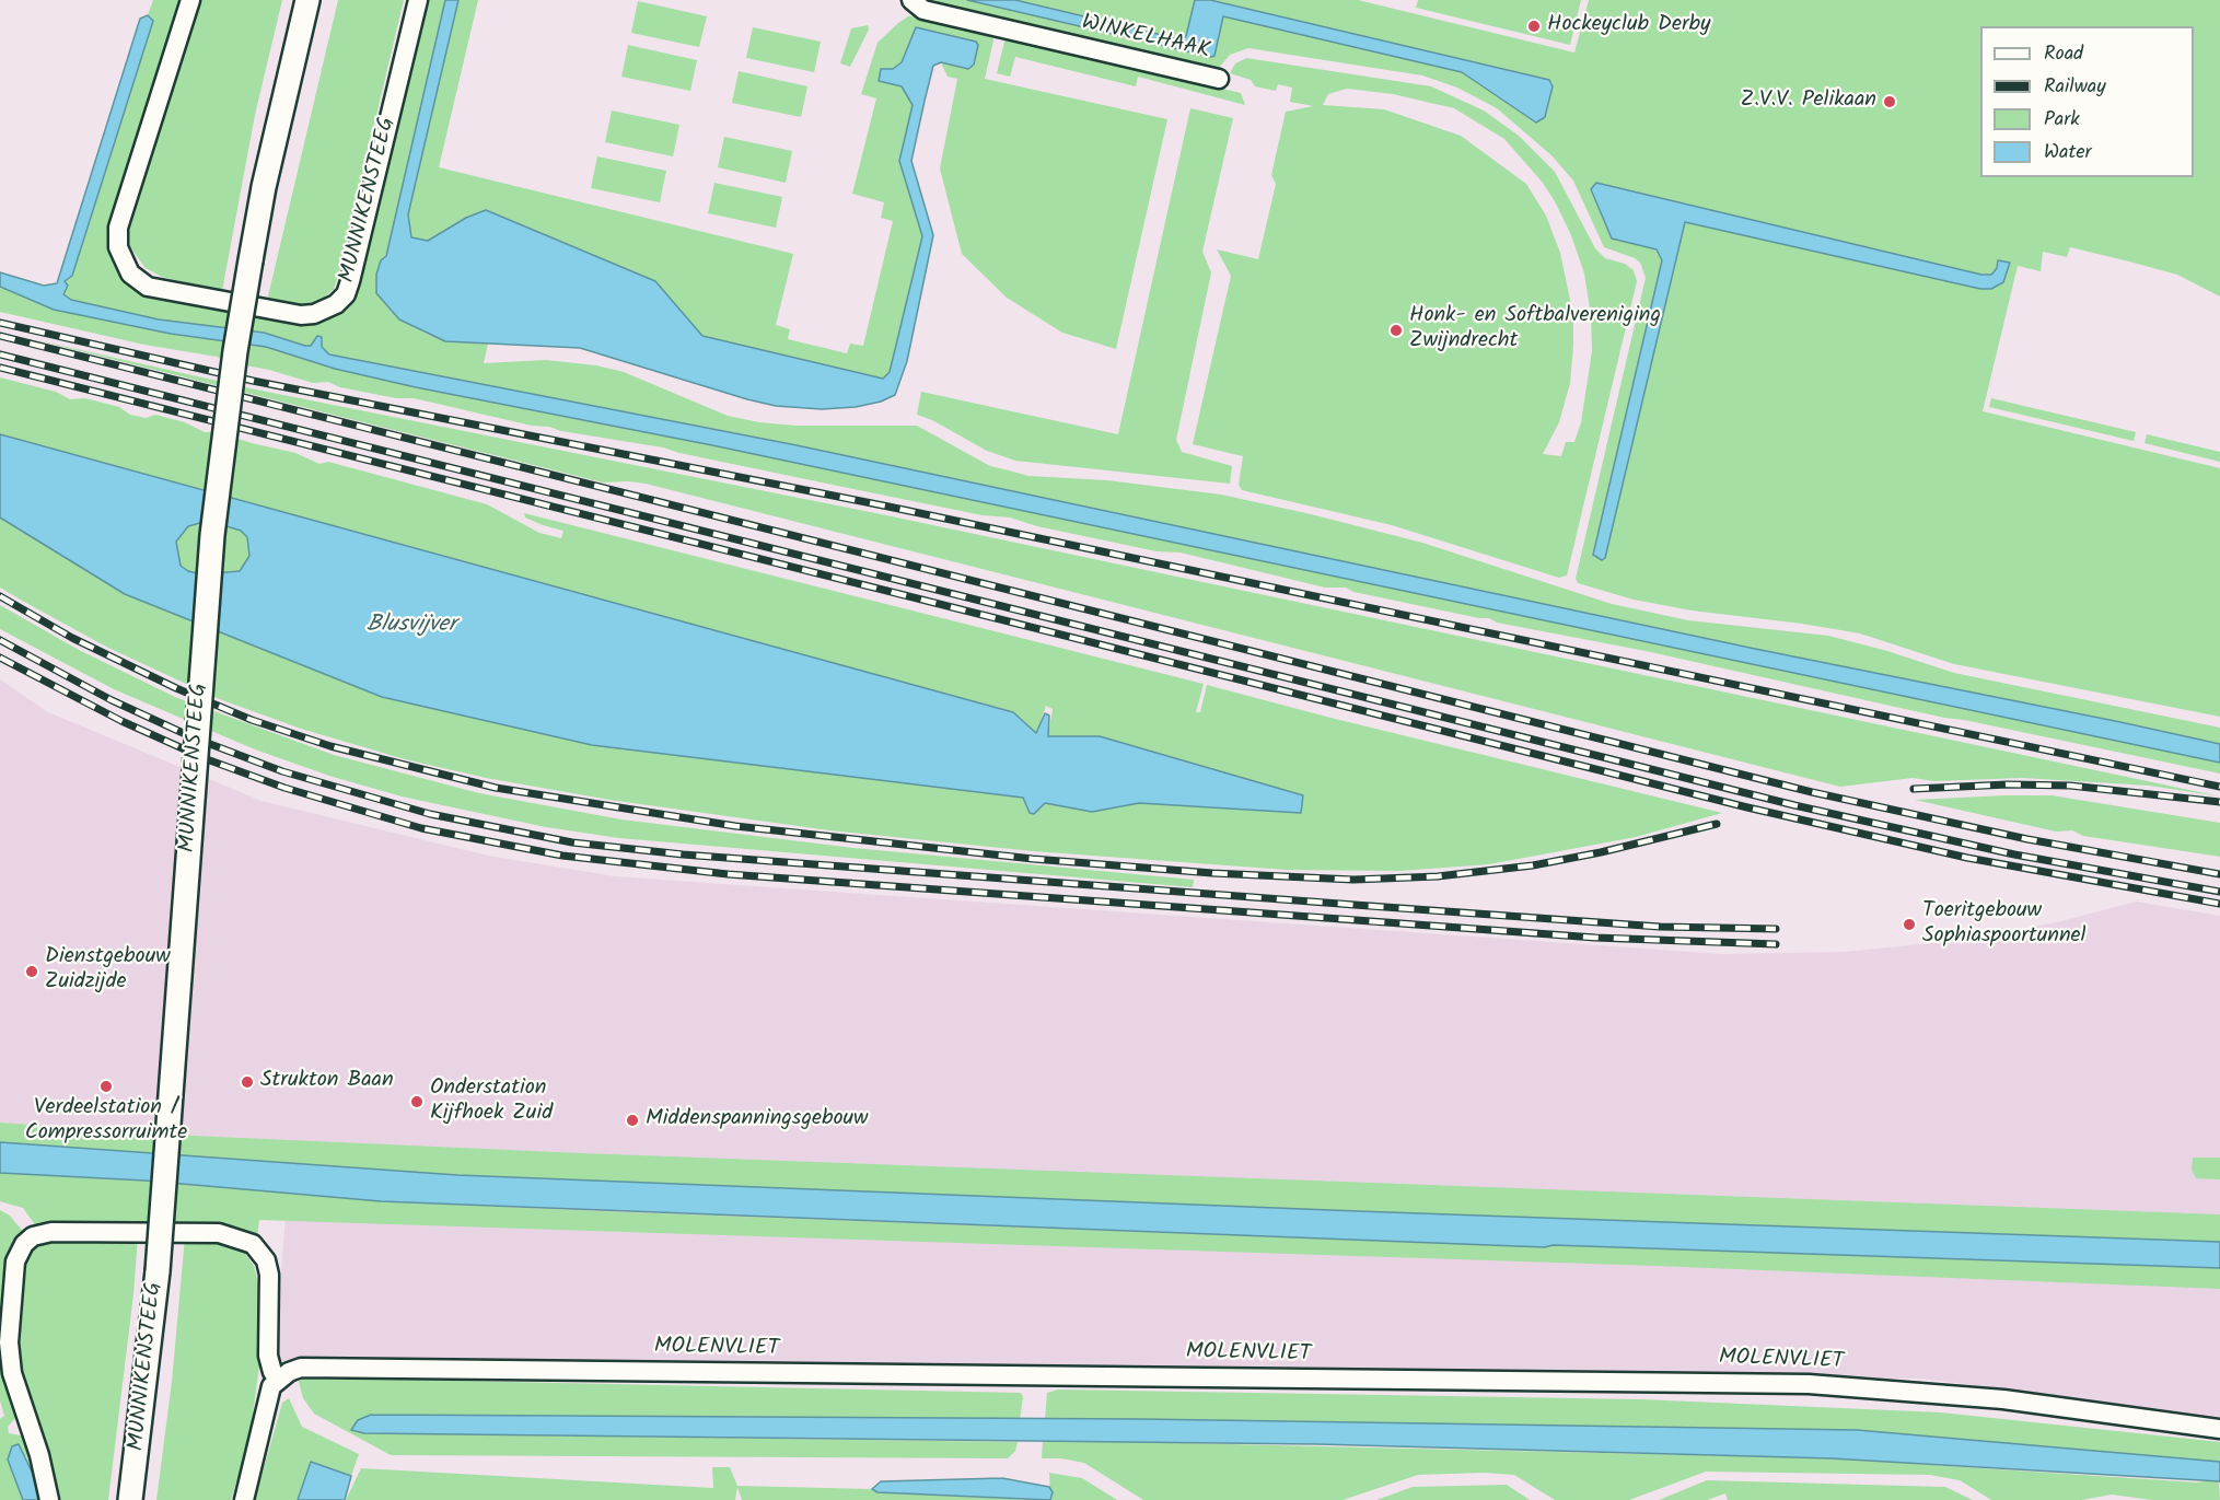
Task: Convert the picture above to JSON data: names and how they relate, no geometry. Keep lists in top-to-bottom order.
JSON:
{
  "streets": {
    "main road": ["MUNNIKENSTEEG"],
    "street": ["WINKELHAAK", "MOLENVLIET"]
  },
  "water": ["Blusvijver"],
  "places": [
    "Hockeyclub Derby",
    "Z.V.V. Pelikaan",
    "Honk- en Softbalvereniging Zwijndrecht",
    "Toeritgebouw Sophiaspoortunnel",
    "Dienstgebouw Zuidzijde",
    "Strukton Baan",
    "Verdeelstation / Compressorruimte",
    "Onderstation Kijfhoek Zuid",
    "Middenspanningsgebouw"
  ],
  "legend": [
    "Road",
    "Railway",
    "Park",
    "Water"
  ]
}
